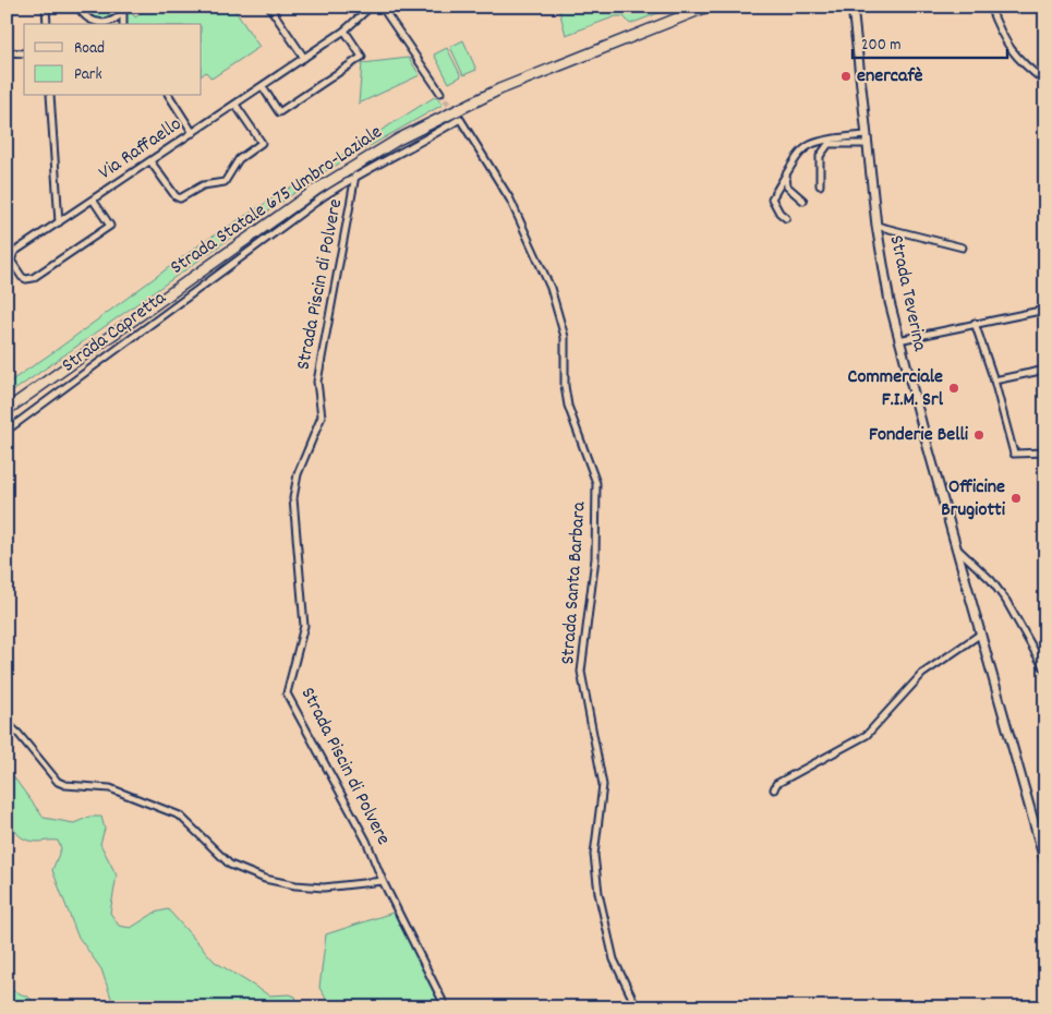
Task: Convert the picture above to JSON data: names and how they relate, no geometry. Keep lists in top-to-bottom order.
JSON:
{
  "streets": {
    "highway": ["Strada Statale 675 Umbro-Laziale"],
    "main road": ["Strada Teverina"],
    "street": [
      "Via Raffaello",
      "Strada Piscin di Polvere",
      "Strada Capretta",
      "Strada Santa Barbara"
    ]
  },
  "crossings": [
    ["Strada Piscin di Polvere", "Strada Capretta"],
    ["Strada Capretta", "Strada Santa Barbara"]
  ],
  "places": [
    "enercafè",
    "Commerciale F.I.M. Srl",
    "Fonderie Belli",
    "Officine Brugiotti"
  ],
  "legend": ["Road", "Park"],
  "scale_bar": "200 m"
}
